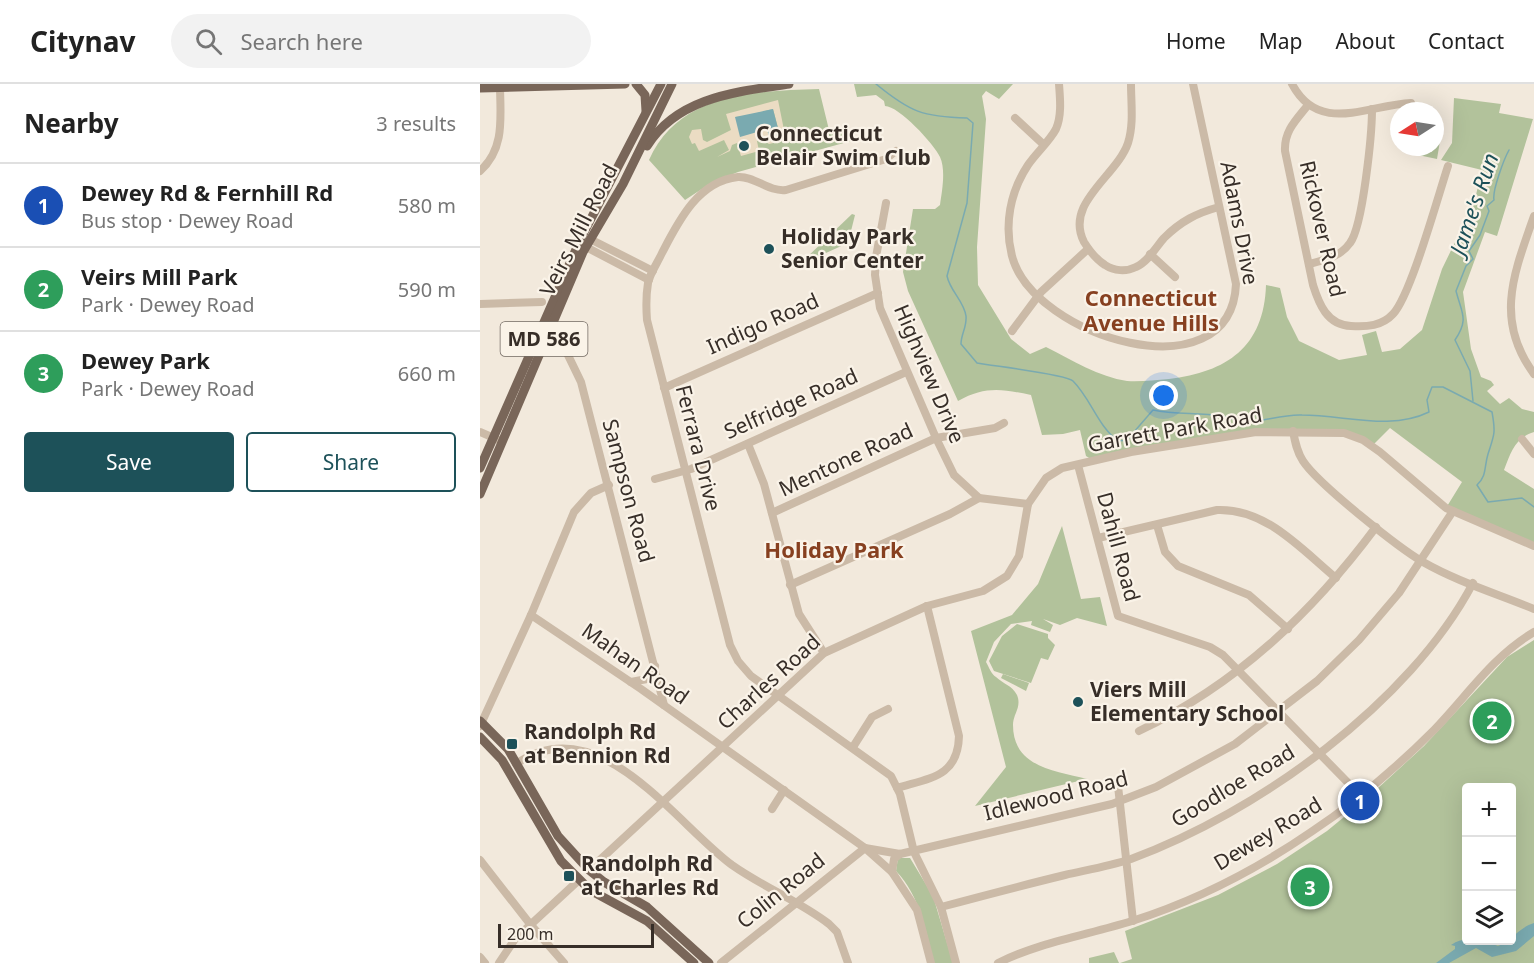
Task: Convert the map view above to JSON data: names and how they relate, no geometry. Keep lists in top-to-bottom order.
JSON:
{
  "streets": {
    "main road": ["Veirs Mill Road", "MD 586"],
    "street": [
      "Adams Drive",
      "Rickover Road",
      "Indigo Road",
      "Highview Drive",
      "Selfridge Road",
      "Garrett Park Road",
      "Ferrara Drive",
      "Mentone Road",
      "Sampson Road",
      "Dahill Road",
      "Mahan Road",
      "Charles Road",
      "Goodloe Road",
      "Idlewood Road",
      "Dewey Road",
      "Colin Road"
    ]
  },
  "crossings": [
    ["Veirs Mill Road", "Sampson Road"],
    ["Indigo Road", "Highview Drive"],
    ["Indigo Road", "Ferrara Drive"],
    ["Highview Drive", "Selfridge Road"],
    ["Highview Drive", "Mentone Road"],
    ["Selfridge Road", "Ferrara Drive"],
    ["Garrett Park Road", "Dahill Road"],
    ["Garrett Park Road", "Charles Road"],
    ["Garrett Park Road", "Goodloe Road"],
    ["Garrett Park Road", "Idlewood Road"],
    ["Ferrara Drive", "Mahan Road"],
    ["Ferrara Drive", "Charles Road"],
    ["Ferrara Drive", "Idlewood Road"],
    ["Sampson Road", "Mahan Road"],
    ["Dahill Road", "Charles Road"],
    ["Mahan Road", "Charles Road"],
    ["Mahan Road", "Idlewood Road"],
    ["Mahan Road", "Colin Road"]
  ],
  "districts": ["Connecticut Avenue Hills", "Holiday Park"],
  "water": ["Jame's Run"],
  "places": {
    "other": ["Connecticut Belair Swim Club", "Holiday Park Senior Center", "Viers Mill Elementary School"],
    "transit": ["Randolph Rd at Bennion Rd", "Randolph Rd at Charles Rd"]
  },
  "scale_bar": "200 m",
  "north": "left",
  "page": {
    "header": "Citynav",
    "search": "Search here",
    "nav": [
      "Home",
      "Map",
      "About",
      "Contact"
    ],
    "heading": ["Nearby", "3 results"],
    "list": [
      {
        "mark": "1",
        "name": "Dewey Rd & Fernhill Rd",
        "note": "Bus stop · Dewey Road",
        "value": "580 m"
      },
      {
        "mark": "2",
        "name": "Veirs Mill Park",
        "note": "Park · Dewey Road",
        "value": "590 m"
      },
      {
        "mark": "3",
        "name": "Dewey Park",
        "note": "Park · Dewey Road",
        "value": "660 m"
      }
    ],
    "buttons": ["Save", "Share"],
    "pins": ["2", "1", "3"],
    "map_buttons": ["+", "−"],
    "scale": "200 m"
  }
}
